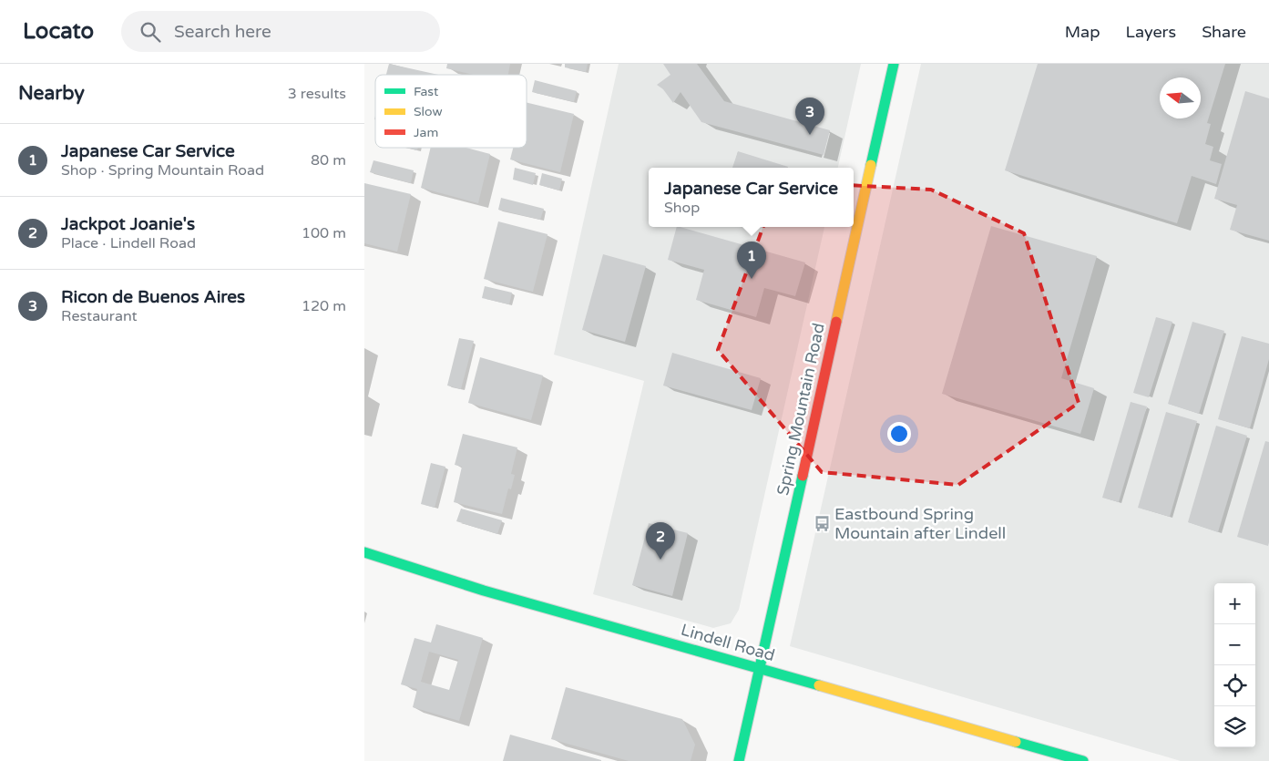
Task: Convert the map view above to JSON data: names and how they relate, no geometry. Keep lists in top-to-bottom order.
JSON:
{
  "streets": {
    "street": ["Spring Mountain Road", "Lindell Road"]
  },
  "crossings": [
    ["Spring Mountain Road", "Lindell Road"]
  ],
  "places": {
    "bus stop": ["Eastbound Spring Mountain after Lindell"]
  },
  "legend": ["Fast", "Slow", "Jam"],
  "north": "left",
  "page": {
    "header": "Locato",
    "search": "Search here",
    "nav": ["Map", "Layers", "Share"],
    "heading": ["Nearby", "3 results"],
    "pins": ["3", "1", "2"],
    "list": [
      {
        "mark": "1",
        "name": "Japanese Car Service",
        "note": "Shop · Spring Mountain Road",
        "value": "80 m"
      },
      {
        "mark": "2",
        "name": "Jackpot Joanie's",
        "note": "Place · Lindell Road",
        "value": "100 m"
      },
      {
        "mark": "3",
        "name": "Ricon de Buenos Aires",
        "note": "Restaurant",
        "value": "120 m"
      }
    ],
    "popup": ["Japanese Car Service", "Shop"],
    "map_buttons": ["+", "−"]
  }
}
